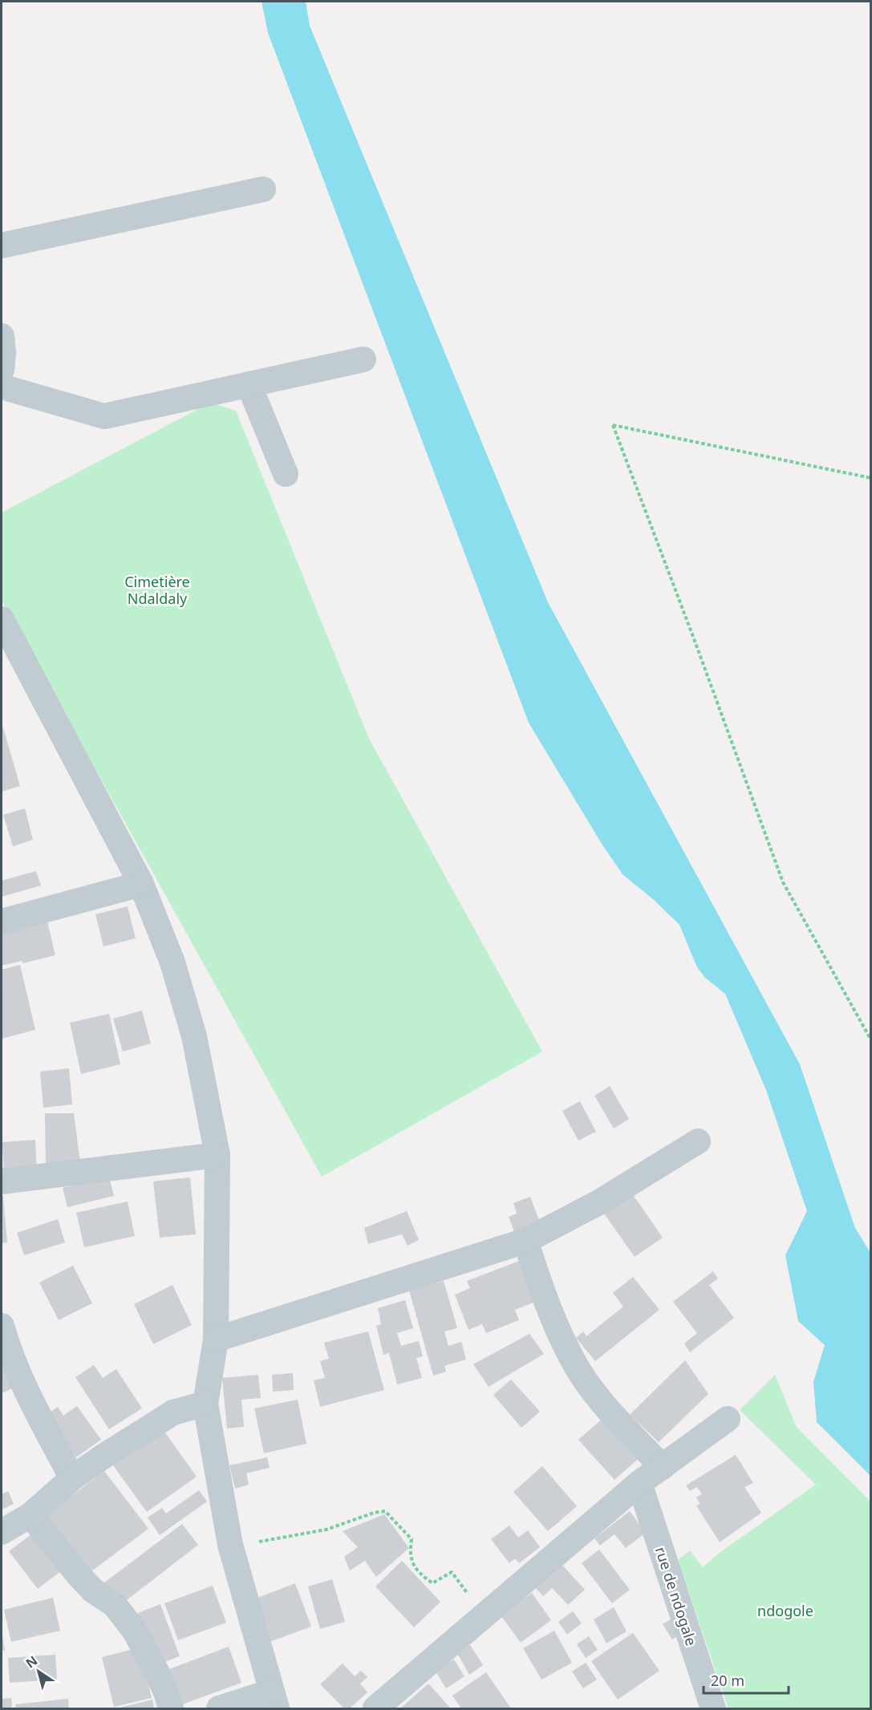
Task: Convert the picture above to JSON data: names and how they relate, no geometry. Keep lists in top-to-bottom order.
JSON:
{
  "streets": {
    "street": ["rue de ndogale"]
  },
  "parks": ["Cimetière Ndaldaly", "ndogole"],
  "scale_bar": "20 m",
  "north": "top left"
}
